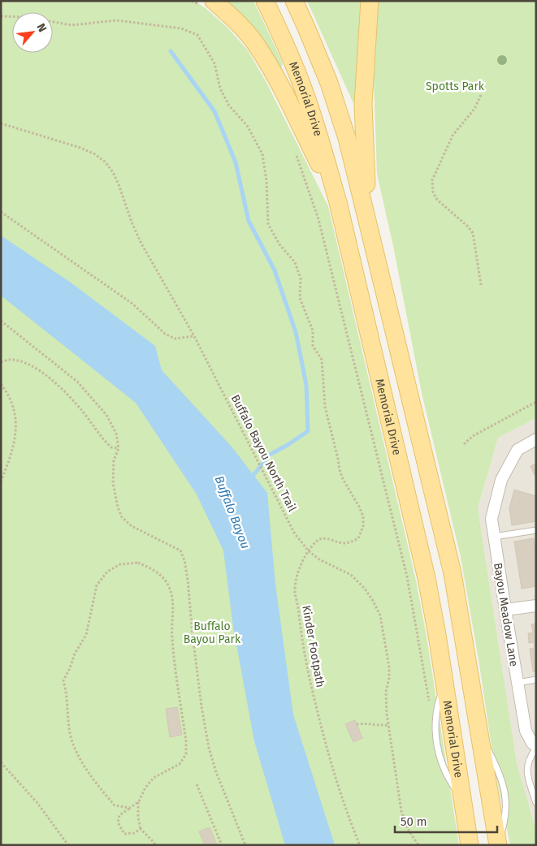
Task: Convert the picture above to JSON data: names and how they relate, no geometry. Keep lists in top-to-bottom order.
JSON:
{
  "streets": {
    "main road": ["Memorial Drive"],
    "street": ["Bayou Meadow Lane"],
    "path": ["Buffalo Bayou North Trail", "Kinder Footpath"]
  },
  "crossings": [
    ["Buffalo Bayou North Trail", "Kinder Footpath"]
  ],
  "water": ["Buffalo Bayou"],
  "parks": ["Spotts Park", "Buffalo Bayou Park"],
  "scale_bar": "50 m",
  "north": "top right"
}
